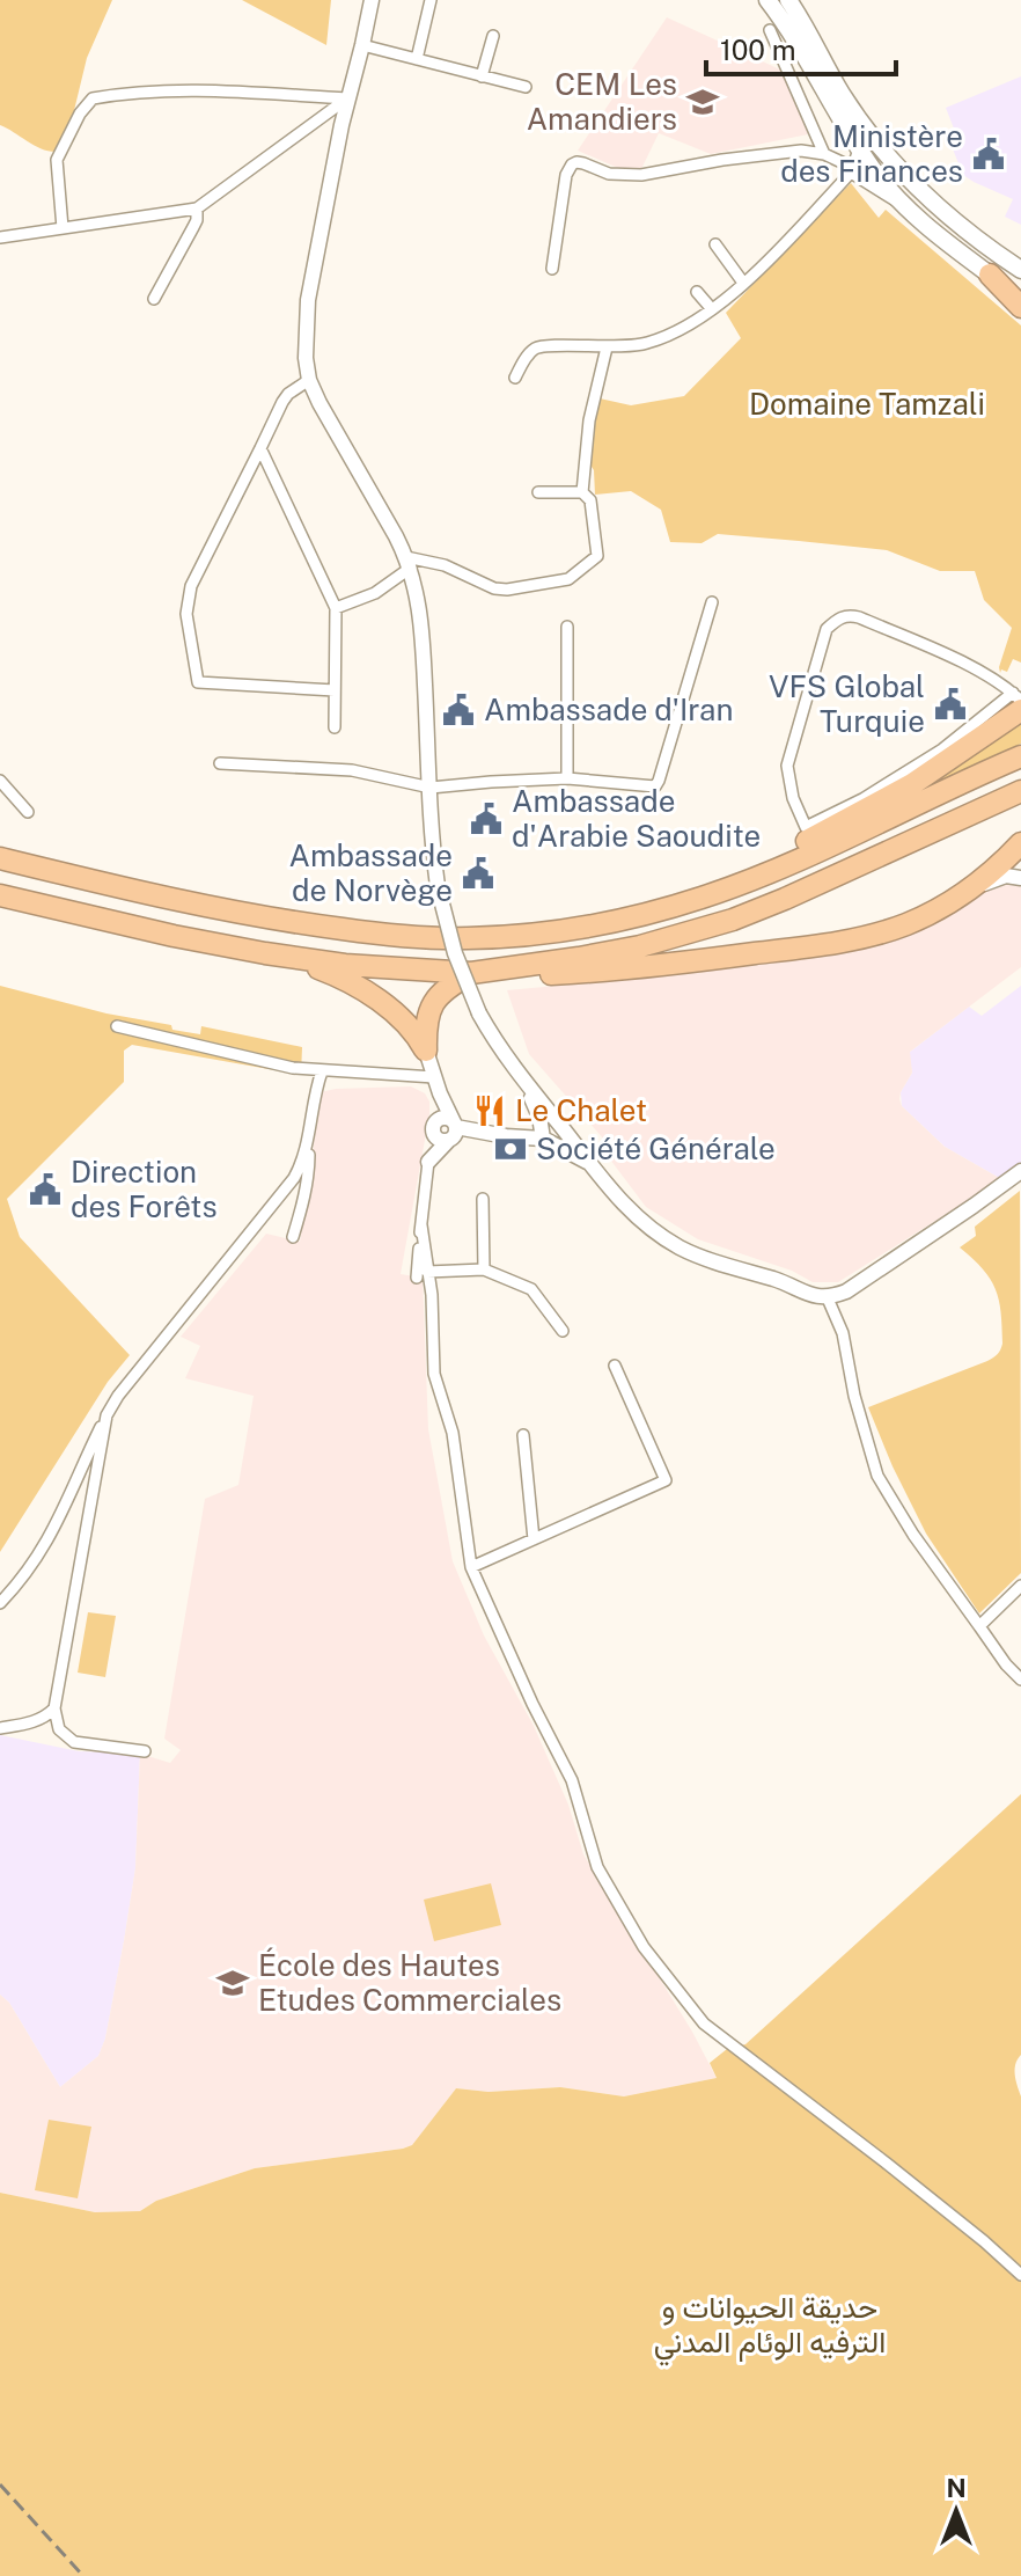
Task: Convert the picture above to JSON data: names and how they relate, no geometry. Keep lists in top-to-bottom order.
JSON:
{
  "parks": ["Domaine Tamzali", "حديقة الحيوانات و الترفيه الوئام المدني"],
  "places": {
    "school or university": ["CEM Les Amandiers", "École des Hautes Etudes Commerciales"],
    "public building": [
      "Ministère des Finances",
      "VFS Global Turquie",
      "Ambassade d'Iran",
      "Ambassade d'Arabie Saoudite",
      "Ambassade de Norvège",
      "Direction des Forêts"
    ],
    "restaurant": ["Le Chalet"],
    "bank": ["Société Générale"]
  },
  "scale_bar": "100 m",
  "north": "top"
}
